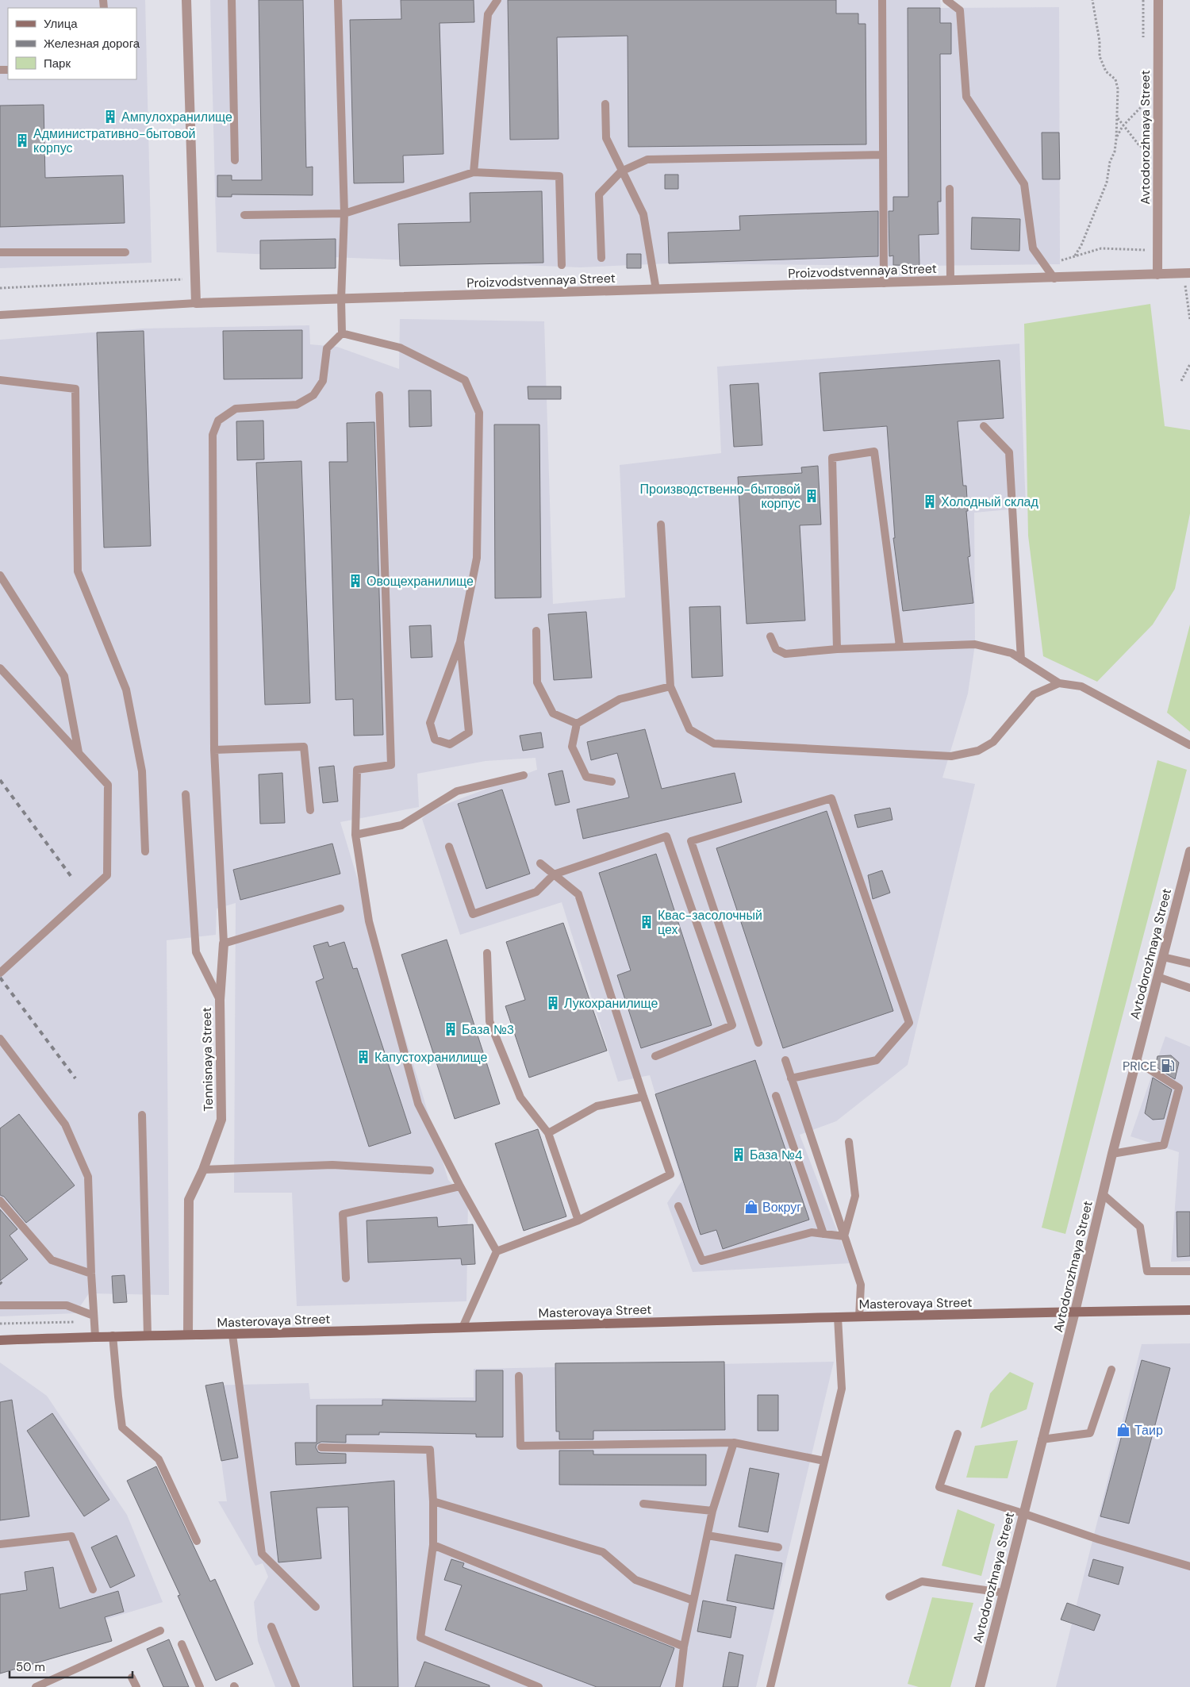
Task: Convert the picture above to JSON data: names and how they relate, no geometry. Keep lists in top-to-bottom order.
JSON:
{
  "streets": {
    "main road": ["Masterovaya Street"],
    "street": ["Avtodorozhnaya Street", "Proizvodstvennaya Street", "Tennisnaya Street"]
  },
  "crossings": [
    ["Avtodorozhnaya Street", "Proizvodstvennaya Street"],
    ["Avtodorozhnaya Street", "Masterovaya Street"],
    ["Tennisnaya Street", "Masterovaya Street"]
  ],
  "places": {
    "building": [
      "Ампулохранилище",
      "Административно-бытовой корпус",
      "Производственно-бытовой корпус",
      "Холодный склад",
      "Овощехранилище",
      "Квас-засолочный цех",
      "Лукохранилище",
      "База №3",
      "Капустохранилище",
      "База №4"
    ],
    "fuel station": ["PRICE"],
    "shop": ["Вокруг", "Таир"]
  },
  "legend": ["Улица", "Железная дорога", "Парк"],
  "scale_bar": "50 m"
}
